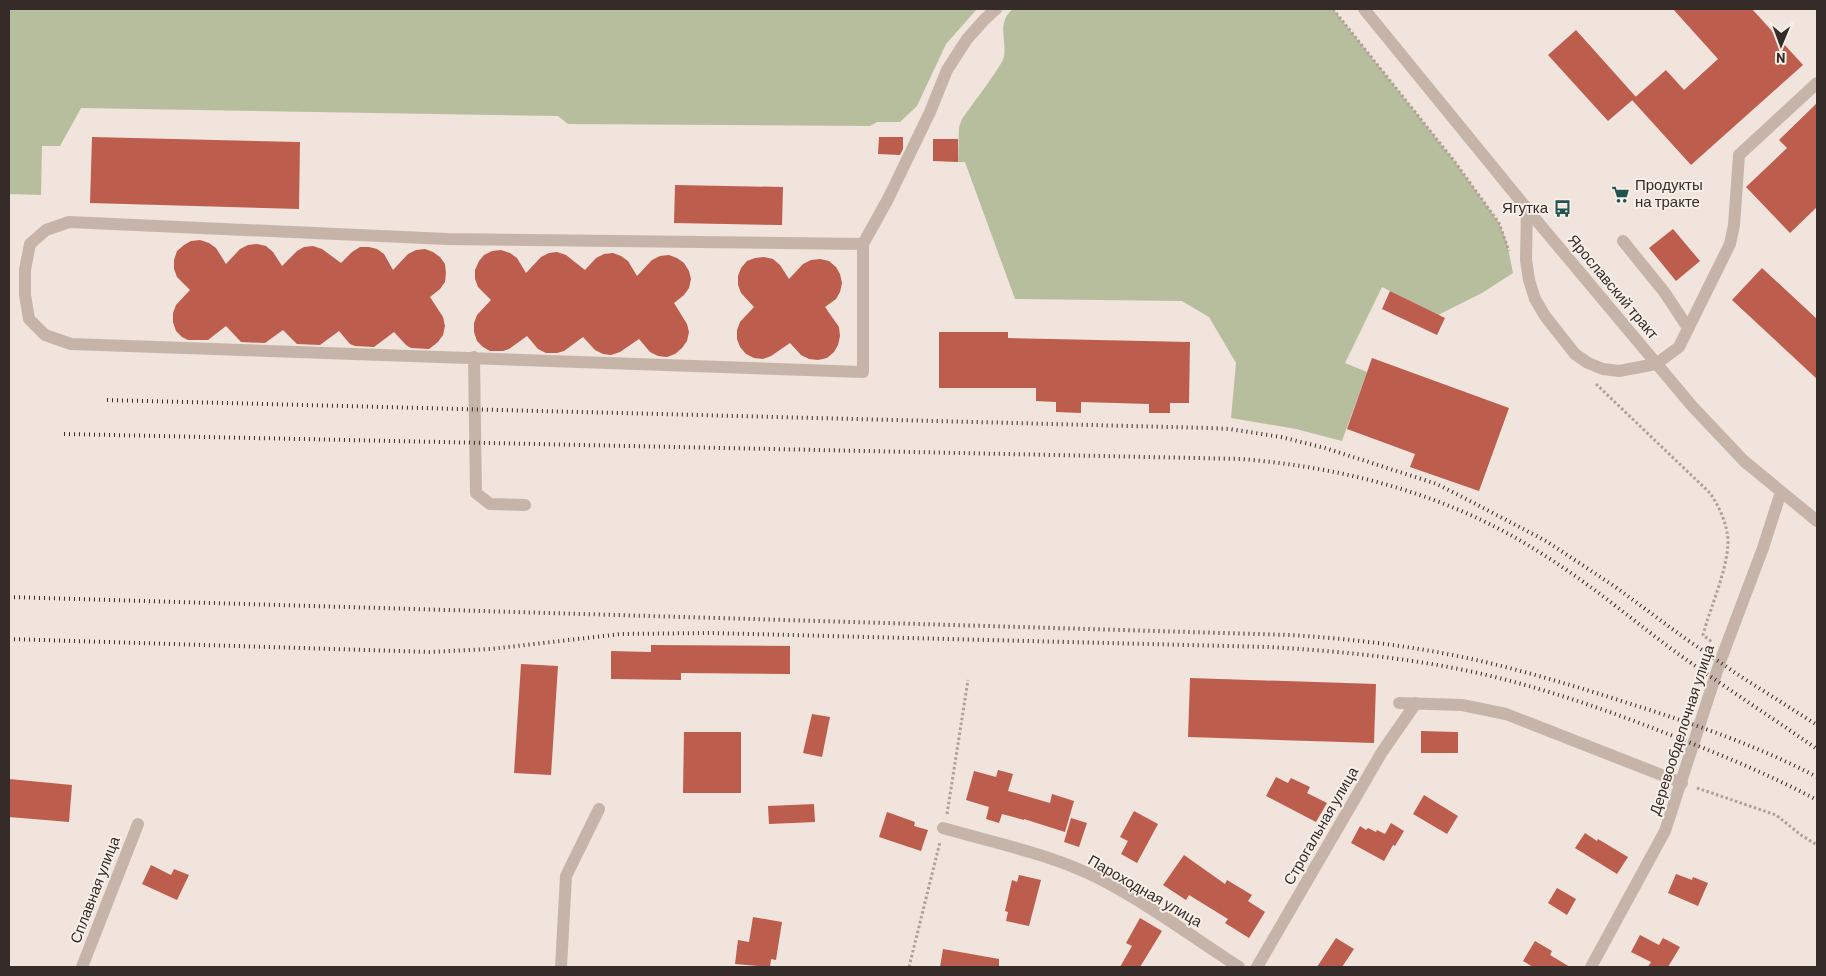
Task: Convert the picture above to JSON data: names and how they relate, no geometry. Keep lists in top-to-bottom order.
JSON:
{
  "streets": {
    "street": [
      "Ярославский тракт",
      "Деревообделочная улица",
      "Строгальная улица",
      "Сплавная улица",
      "Пароходная улица"
    ]
  },
  "crossings": [
    ["Ярославский тракт", "Деревообделочная улица"]
  ],
  "places": {
    "supermarket": ["Продукты на тракте"],
    "bus stop": ["Ягутка"]
  },
  "north": "bottom"
}
